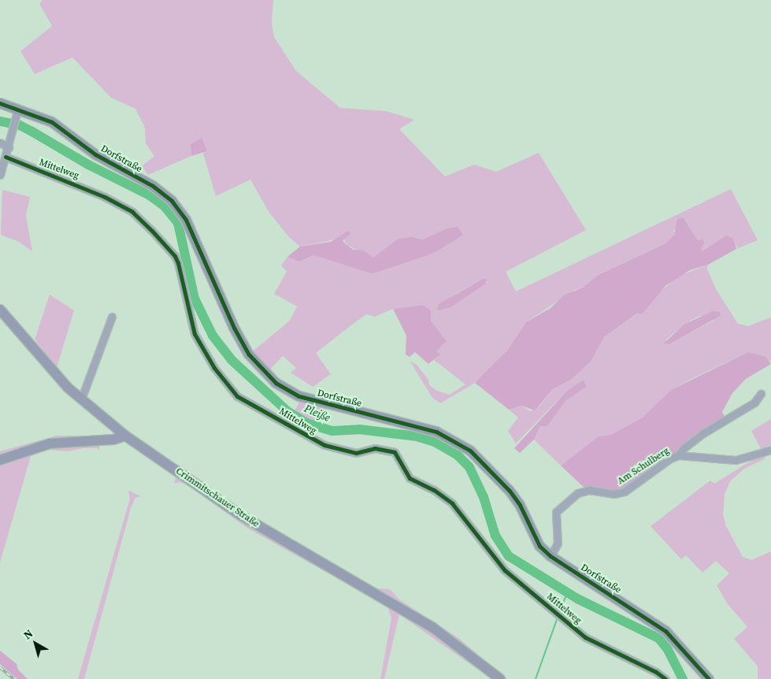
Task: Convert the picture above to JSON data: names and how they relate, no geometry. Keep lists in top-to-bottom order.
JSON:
{
  "streets": {
    "street": [
      "Dorfstraße",
      "Mittelweg",
      "Am Schulberg",
      "Crimmitschauer Straße"
    ]
  },
  "crossings": [
    ["Dorfstraße", "Am Schulberg"]
  ],
  "water": ["Pleiße"],
  "north": "top left"
}
